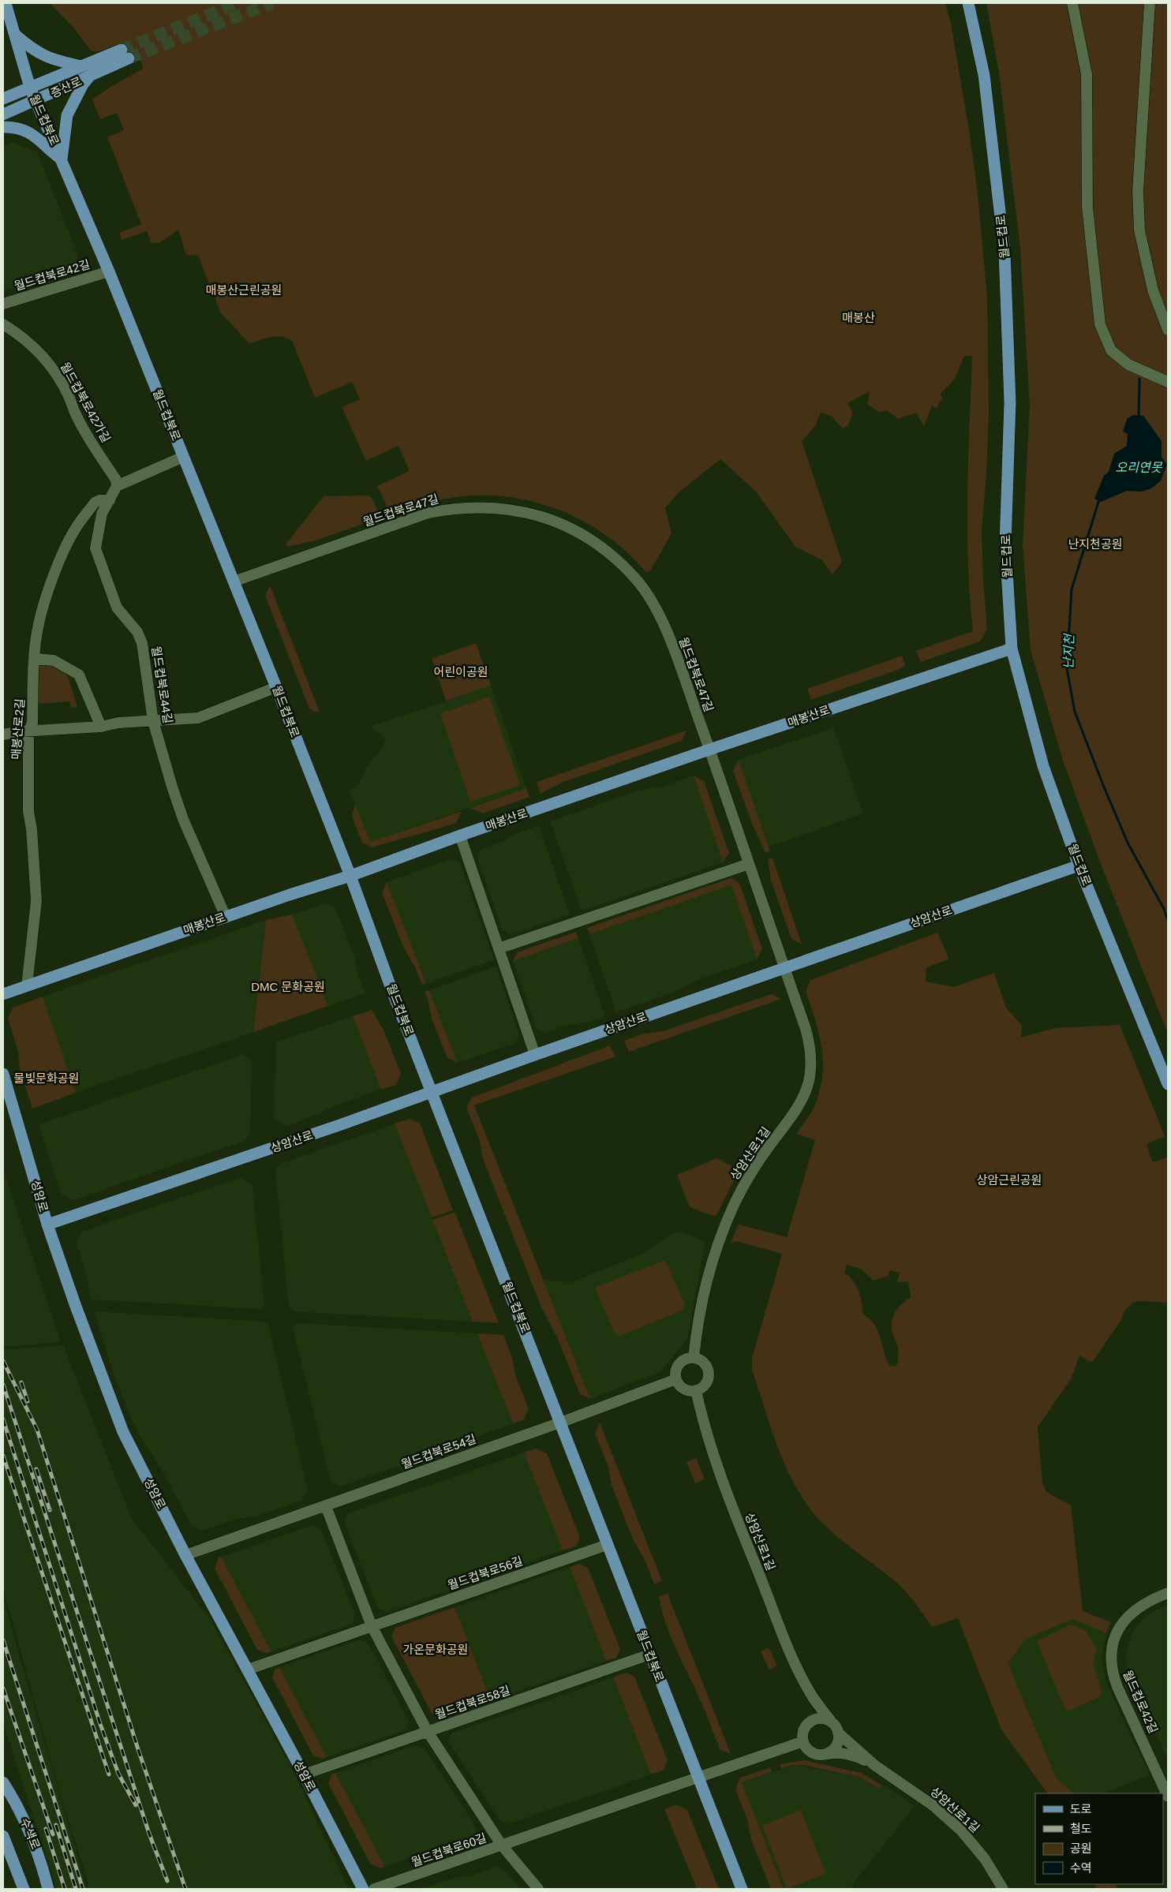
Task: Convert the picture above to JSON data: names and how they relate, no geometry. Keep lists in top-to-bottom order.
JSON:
{
  "streets": {
    "main road": [
      "증산로",
      "월드컵북로",
      "월드컵로",
      "매봉산로",
      "상암산로",
      "성암로",
      "수색로"
    ],
    "street": [
      "월드컵북로42길",
      "월드컵북로42가길",
      "월드컵북로47길",
      "월드컵북로44길",
      "매봉산로2길",
      "상암산로1길",
      "월드컵북로54길",
      "월드컵북로56길",
      "월드컵로42길",
      "월드컵북로58길",
      "월드컵북로60길"
    ]
  },
  "crossings": [
    ["증산로", "월드컵북로"],
    ["월드컵북로", "월드컵북로42길"],
    ["월드컵북로", "월드컵북로47길"],
    ["월드컵북로", "매봉산로"],
    ["월드컵북로", "상암산로"],
    ["월드컵북로", "월드컵북로54길"],
    ["월드컵북로", "월드컵북로56길"],
    ["월드컵북로", "월드컵북로58길"],
    ["월드컵로", "매봉산로"],
    ["월드컵로", "상암산로"],
    ["월드컵북로42가길", "월드컵북로44길"],
    ["월드컵북로47길", "매봉산로"],
    ["월드컵북로44길", "매봉산로"],
    ["월드컵북로44길", "매봉산로2길"],
    ["매봉산로", "매봉산로2길"],
    ["상암산로", "상암산로1길"],
    ["상암산로", "성암로"],
    ["성암로", "월드컵북로54길"],
    ["성암로", "월드컵북로56길"],
    ["성암로", "월드컵북로58길"]
  ],
  "water": ["오리연못", "난지천"],
  "parks": [
    "매봉산근린공원",
    "매봉산",
    "난지천공원",
    "어린이공원",
    "DMC 문화공원",
    "물빛문화공원",
    "상암근린공원",
    "가온문화공원"
  ],
  "legend": [
    "도로",
    "철도",
    "공원",
    "수역"
  ]
}
